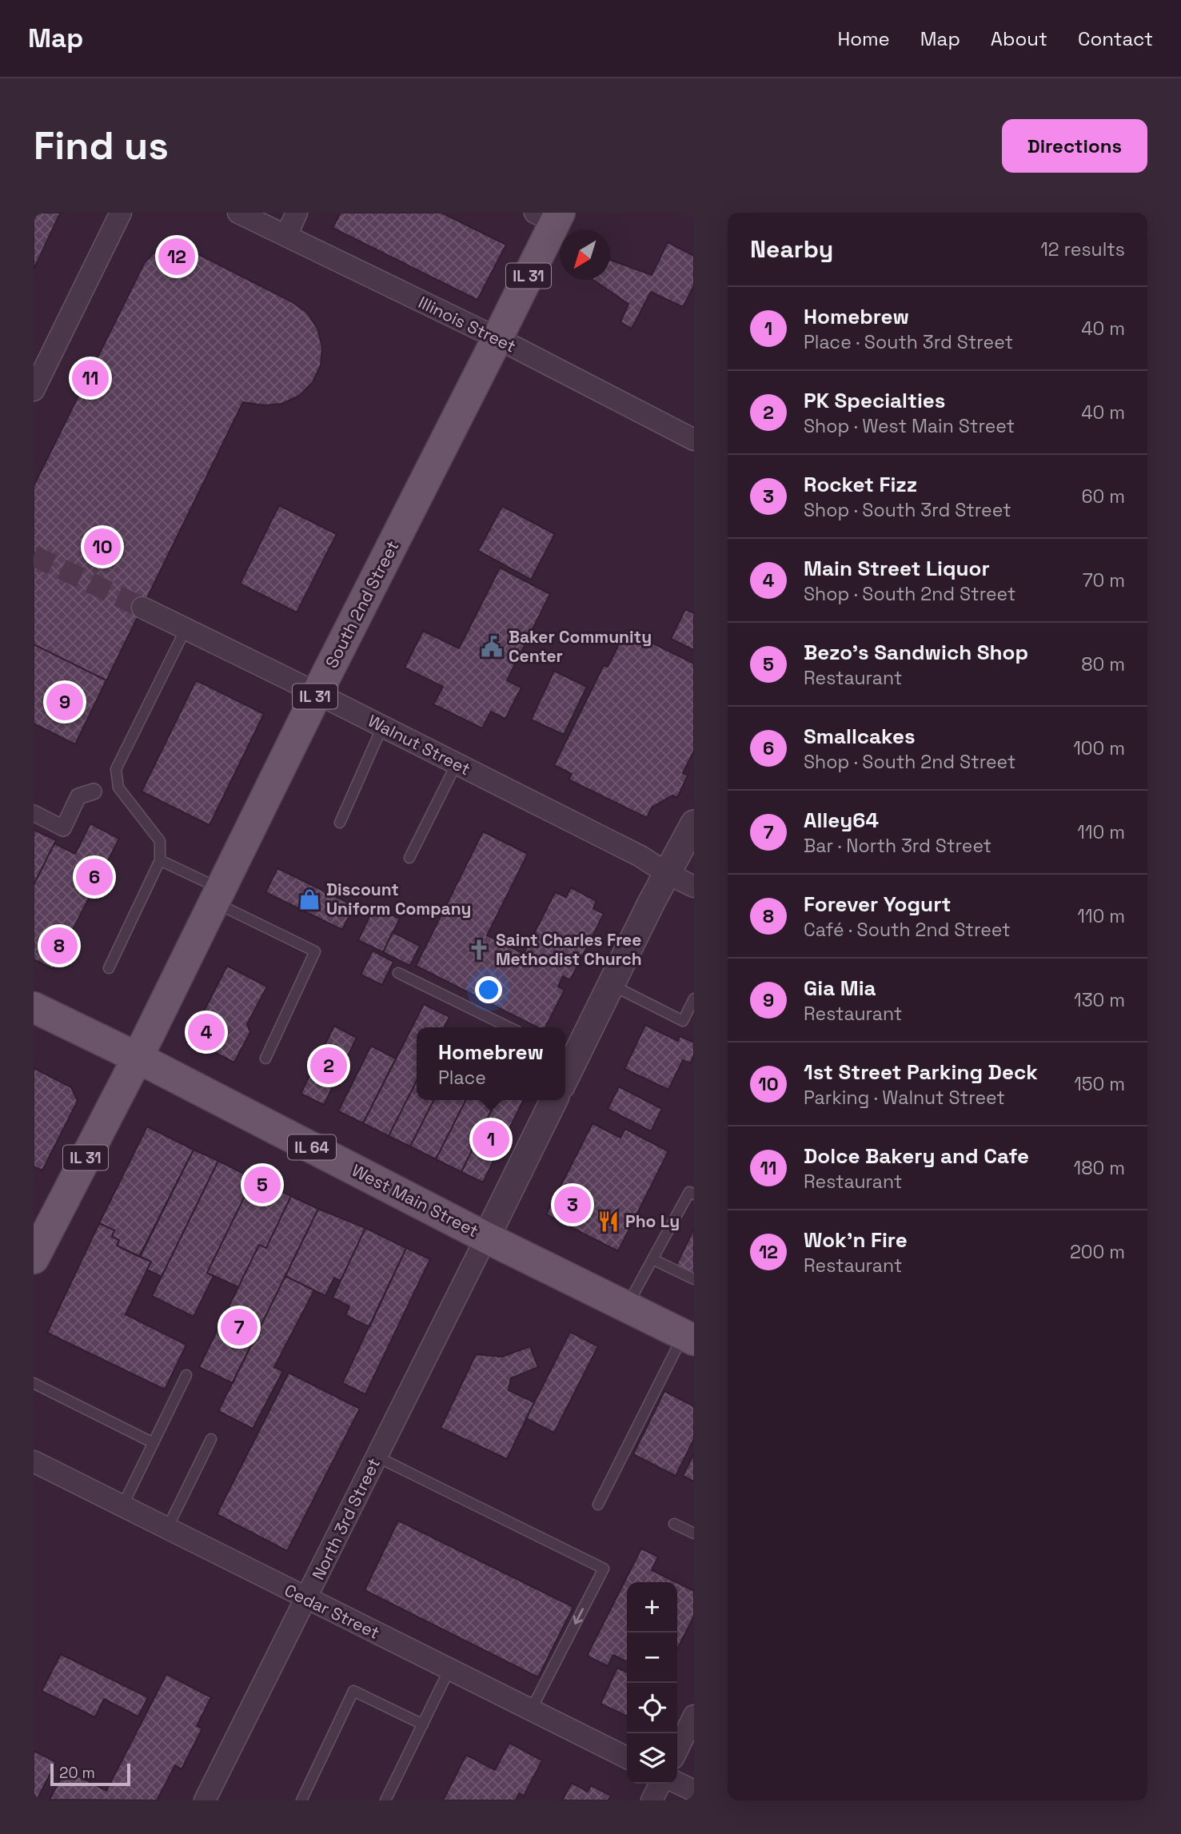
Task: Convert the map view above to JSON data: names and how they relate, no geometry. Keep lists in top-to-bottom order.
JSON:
{
  "streets": {
    "main road": [
      "IL 31",
      "South 2nd Street",
      "IL 64",
      "West Main Street"
    ],
    "street": [
      "Illinois Street",
      "Walnut Street",
      "North 3rd Street",
      "Cedar Street"
    ]
  },
  "crossings": [
    ["IL 31", "South 2nd Street"],
    ["IL 31", "IL 64"],
    ["IL 31", "West Main Street"],
    ["Illinois Street", "South 2nd Street"],
    ["South 2nd Street", "Walnut Street"],
    ["South 2nd Street", "IL 64"],
    ["South 2nd Street", "West Main Street"],
    ["IL 64", "West Main Street"],
    ["West Main Street", "North 3rd Street"],
    ["North 3rd Street", "Cedar Street"]
  ],
  "places": {
    "public building": ["Baker Community Center"],
    "shop": ["Discount Uniform Company"],
    "church": ["Saint Charles Free Methodist Church"],
    "restaurant": ["Pho Ly"]
  },
  "scale_bar": "20 m",
  "north": "bottom left",
  "page": {
    "header": "Map",
    "nav": [
      "Home",
      "Map",
      "About",
      "Contact"
    ],
    "buttons": "Directions",
    "title": "Find us",
    "heading": ["Nearby", "12 results"],
    "pins": [
      "12",
      "11",
      "10",
      "9",
      "6",
      "8",
      "4",
      "2",
      "1",
      "5",
      "3",
      "7"
    ],
    "list": [
      {
        "mark": "1",
        "name": "Homebrew",
        "note": "Place · South 3rd Street",
        "value": "40 m"
      },
      {
        "mark": "2",
        "name": "PK Specialties",
        "note": "Shop · West Main Street",
        "value": "40 m"
      },
      {
        "mark": "3",
        "name": "Rocket Fizz",
        "note": "Shop · South 3rd Street",
        "value": "60 m"
      },
      {
        "mark": "4",
        "name": "Main Street Liquor",
        "note": "Shop · South 2nd Street",
        "value": "70 m"
      },
      {
        "mark": "5",
        "name": "Bezo's Sandwich Shop",
        "note": "Restaurant",
        "value": "80 m"
      },
      {
        "mark": "6",
        "name": "Smallcakes",
        "note": "Shop · South 2nd Street",
        "value": "100 m"
      },
      {
        "mark": "7",
        "name": "Alley64",
        "note": "Bar · North 3rd Street",
        "value": "110 m"
      },
      {
        "mark": "8",
        "name": "Forever Yogurt",
        "note": "Café · South 2nd Street",
        "value": "110 m"
      },
      {
        "mark": "9",
        "name": "Gia Mia",
        "note": "Restaurant",
        "value": "130 m"
      },
      {
        "mark": "10",
        "name": "1st Street Parking Deck",
        "note": "Parking · Walnut Street",
        "value": "150 m"
      },
      {
        "mark": "11",
        "name": "Dolce Bakery and Cafe",
        "note": "Restaurant",
        "value": "180 m"
      },
      {
        "mark": "12",
        "name": "Wok'n Fire",
        "note": "Restaurant",
        "value": "200 m"
      }
    ],
    "popup": ["Homebrew", "Place"],
    "map_buttons": ["+", "−"],
    "scale": "20 m"
  }
}
